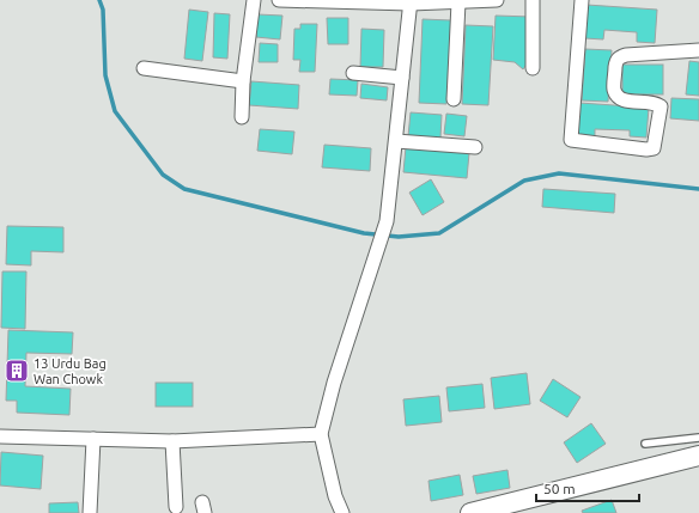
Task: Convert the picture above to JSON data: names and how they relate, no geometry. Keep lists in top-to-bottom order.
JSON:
{
  "places": {
    "building": ["13 Urdu Bag Wan Chowk"]
  },
  "scale_bar": "50 m"
}
